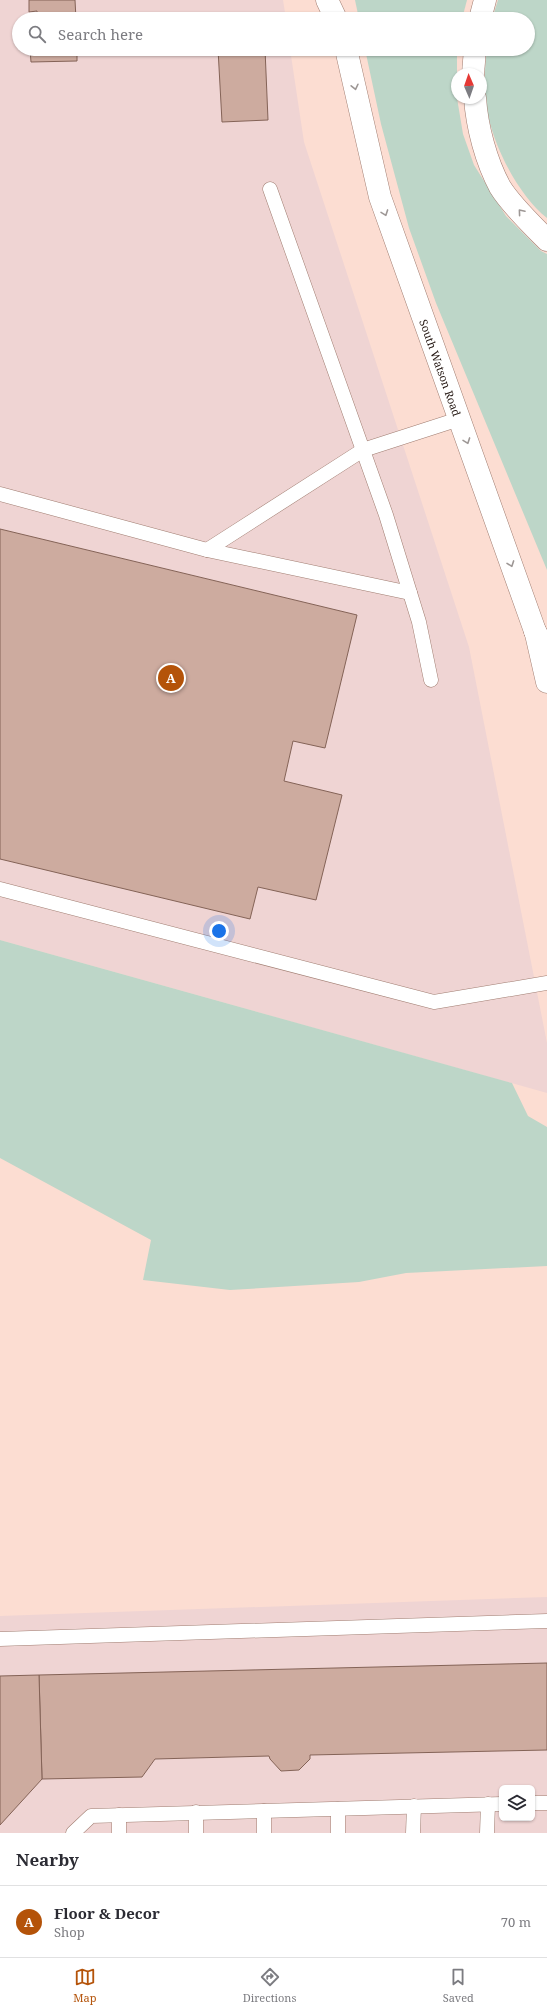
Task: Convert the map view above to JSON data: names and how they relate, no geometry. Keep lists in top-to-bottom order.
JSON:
{
  "streets": {
    "main road": ["South Watson Road"]
  },
  "one_way": ["South Watson Road"],
  "north": "top",
  "page": {
    "search": "Search here",
    "pins": "A",
    "heading": "Nearby",
    "list": [
      {
        "mark": "A",
        "name": "Floor & Decor",
        "note": "Shop",
        "value": "70 m"
      }
    ],
    "nav": ["Map", "Directions", "Saved"]
  }
}
